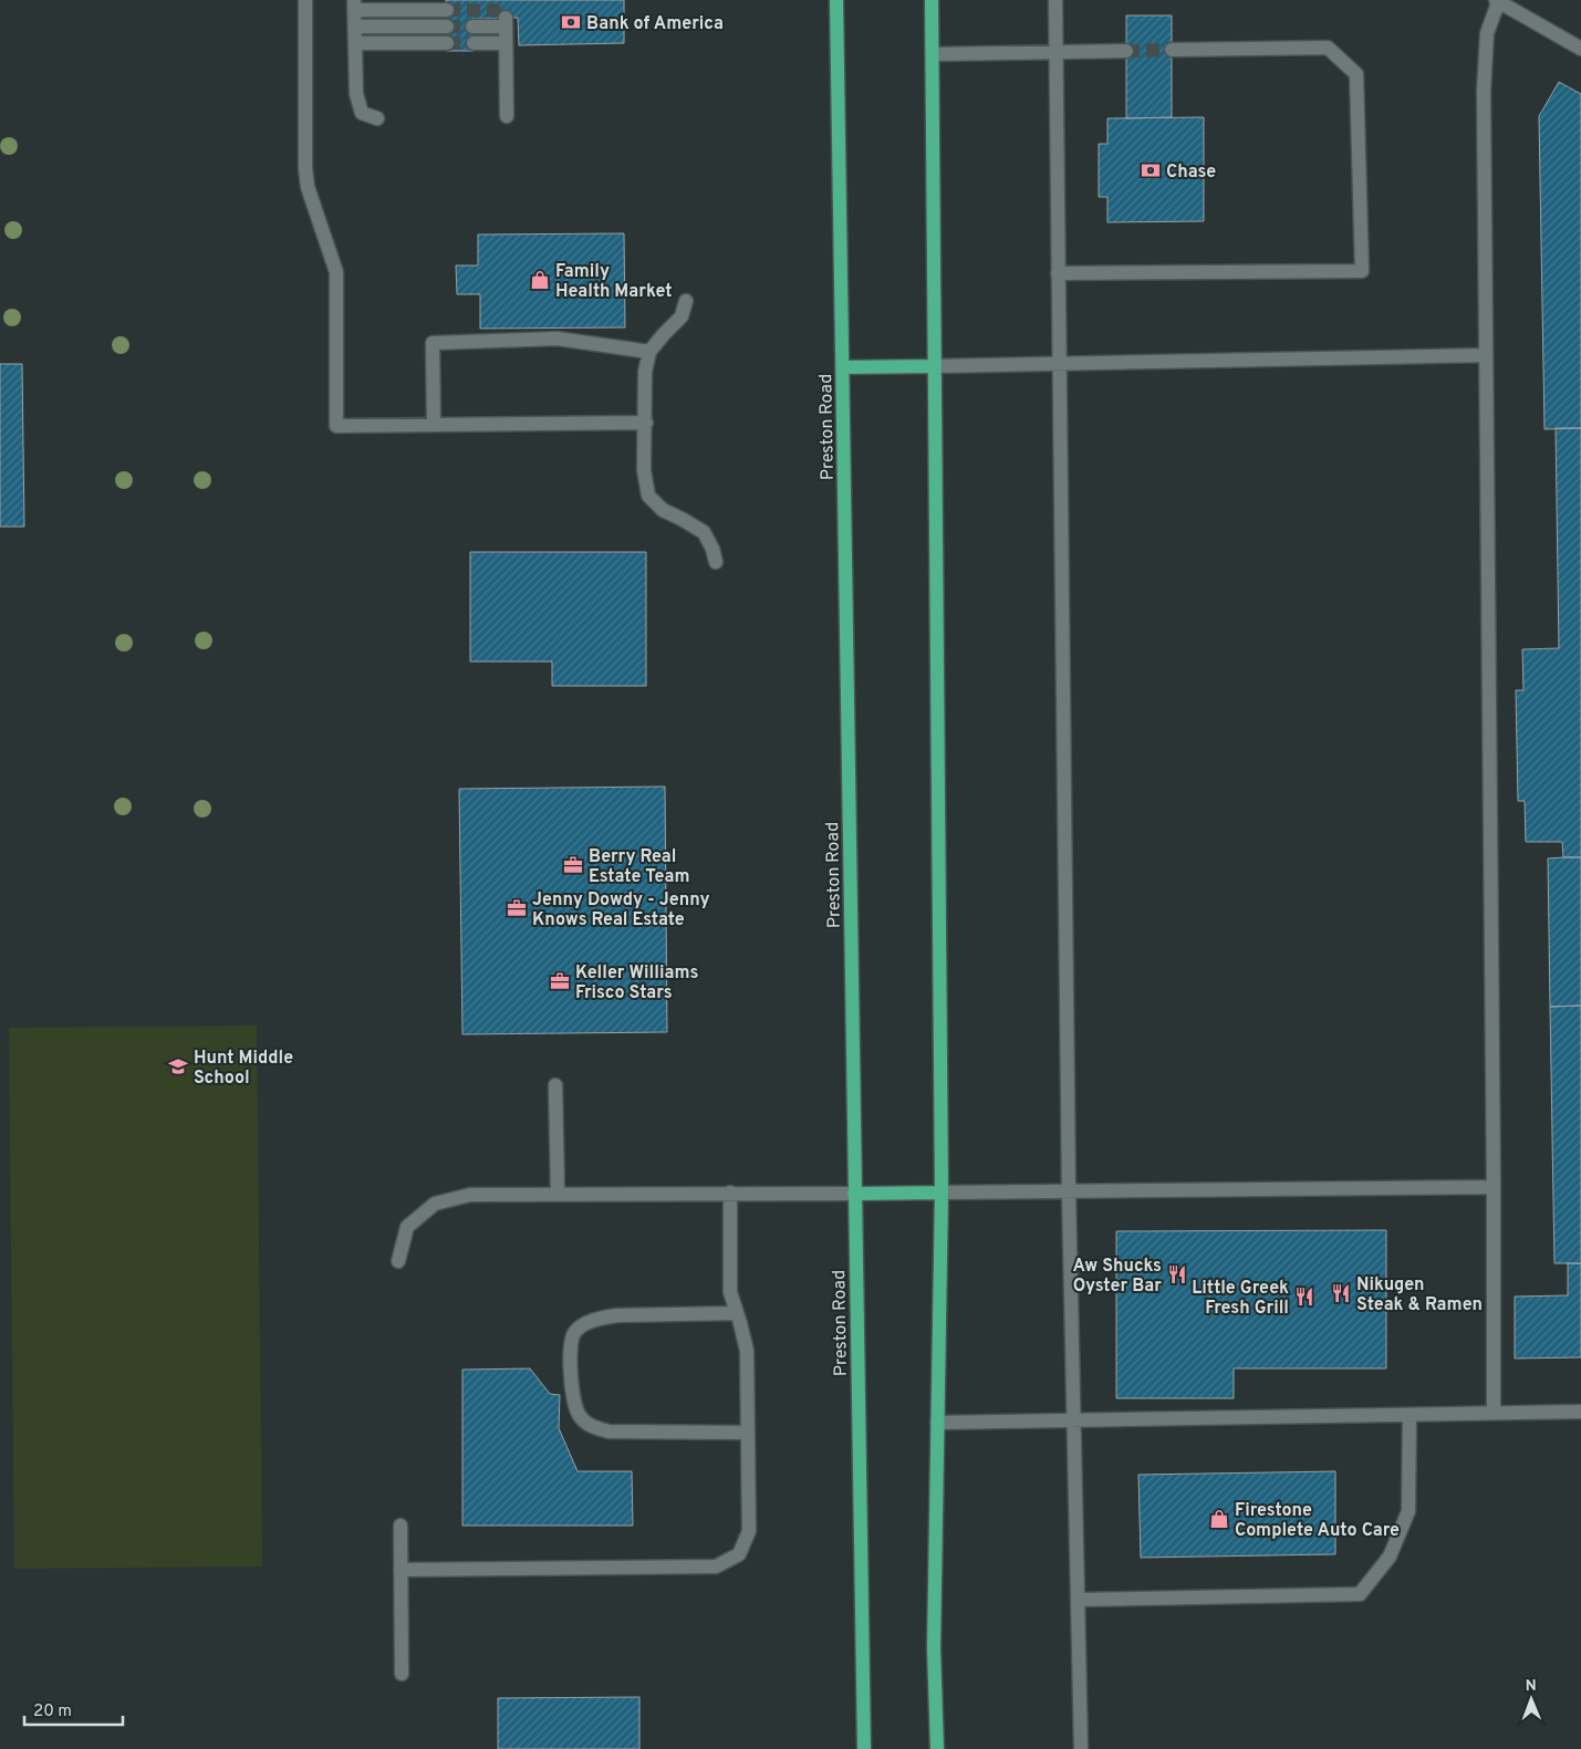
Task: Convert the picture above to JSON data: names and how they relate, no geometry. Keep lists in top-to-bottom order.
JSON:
{
  "streets": {
    "main road": ["Preston Road"]
  },
  "places": {
    "bank": ["Bank of America", "Chase"],
    "shop": ["Family Health Market", "Firestone Complete Auto Care"],
    "office": ["Berry Real Estate Team", "Jenny Dowdy - Jenny Knows Real Estate", "Keller Williams Frisco Stars"],
    "school or university": ["Hunt Middle School"],
    "restaurant": ["Aw Shucks Oyster Bar", "Nikugen Steak & Ramen", "Little Greek Fresh Grill"]
  },
  "scale_bar": "20 m",
  "north": "top"
}
